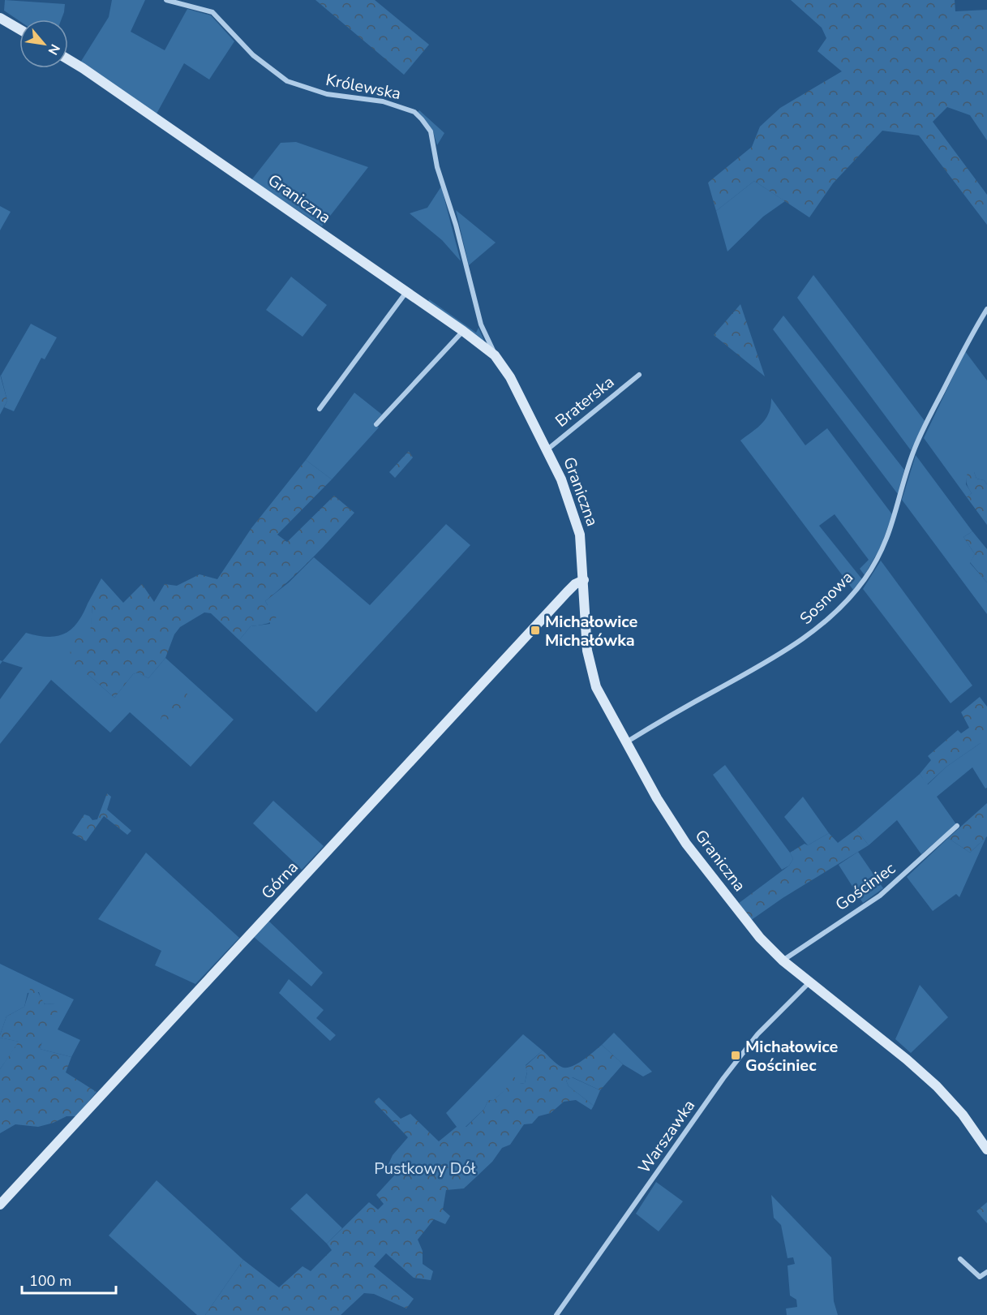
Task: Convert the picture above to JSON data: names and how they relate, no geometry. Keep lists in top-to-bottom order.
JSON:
{
  "streets": {
    "street": [
      "Królewska",
      "Graniczna",
      "Braterska",
      "Sosnowa",
      "Górna",
      "Gościniec",
      "Warszawka"
    ]
  },
  "crossings": [
    ["Królewska", "Graniczna"],
    ["Graniczna", "Braterska"],
    ["Graniczna", "Sosnowa"],
    ["Graniczna", "Górna"],
    ["Graniczna", "Gościniec"],
    ["Graniczna", "Warszawka"]
  ],
  "parks": ["Pustkowy Dół"],
  "places": {
    "transit": ["Michałowice Michałówka", "Michałowice Gościniec"]
  },
  "scale_bar": "100 m",
  "north": "bottom right"
}
